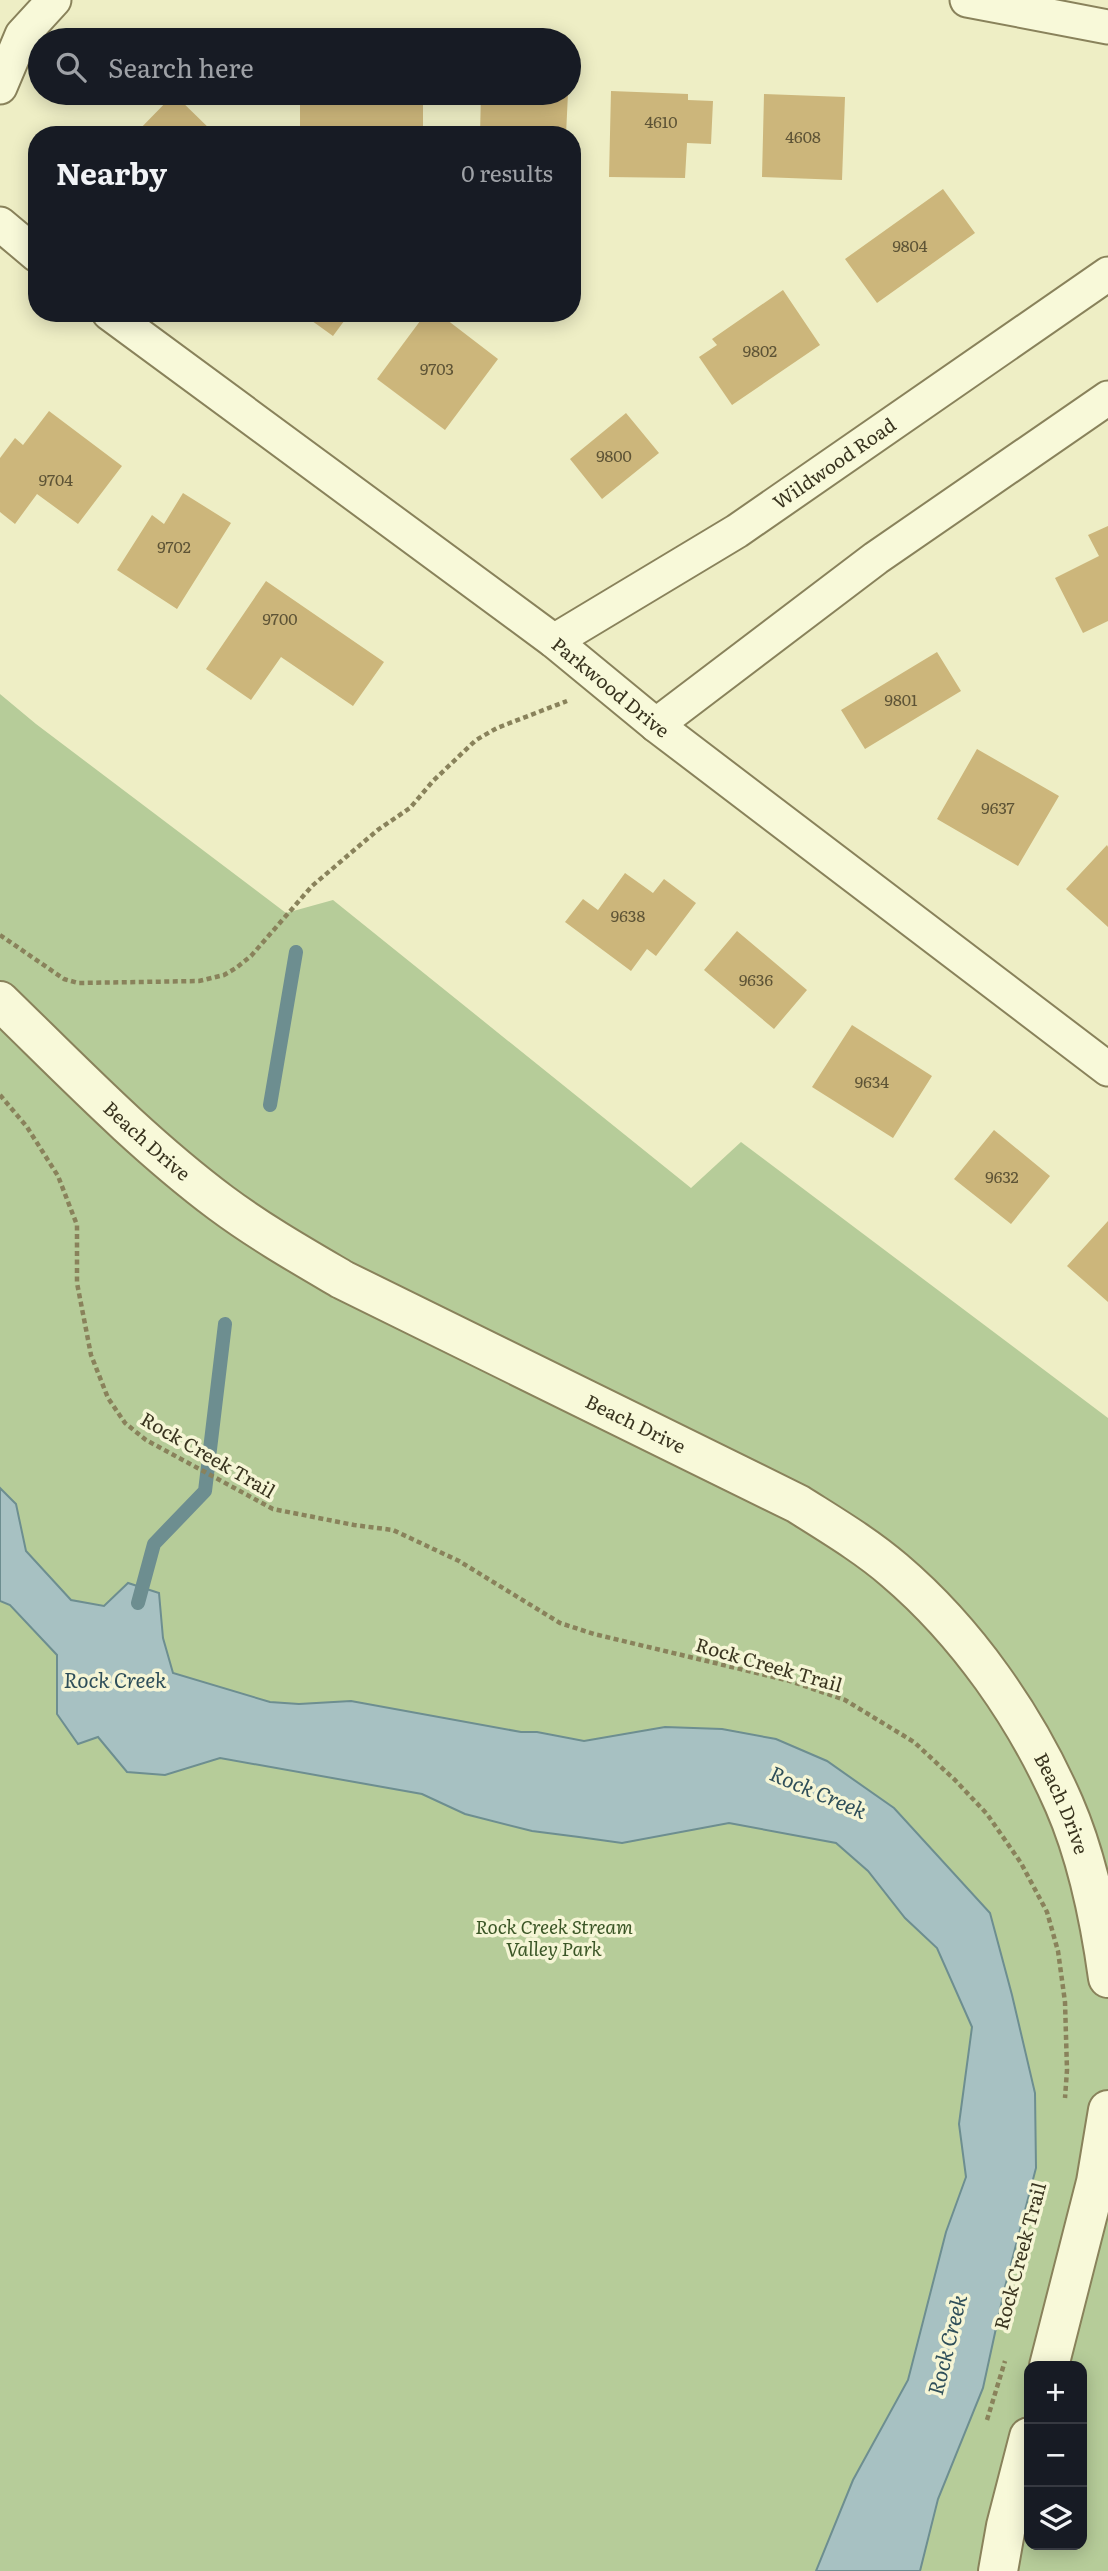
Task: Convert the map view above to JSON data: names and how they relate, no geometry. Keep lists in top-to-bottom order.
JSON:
{
  "streets": {
    "street": ["Wildwood Road", "Parkwood Drive", "Beach Drive"],
    "path": ["Rock Creek Trail"]
  },
  "crossings": [
    ["Wildwood Road", "Parkwood Drive"]
  ],
  "water": ["Rock Creek"],
  "parks": ["Rock Creek Stream Valley Park"],
  "house_numbers": [
    "4610",
    "4608",
    "9804",
    "9802",
    "9703",
    "9800",
    "9704",
    "9702",
    "9700",
    "9801",
    "9637",
    "9638",
    "9636",
    "9634",
    "9632"
  ],
  "page": {
    "search": "Search here",
    "heading": ["Nearby", "0 results"],
    "map_buttons": ["+", "−"]
  }
}
